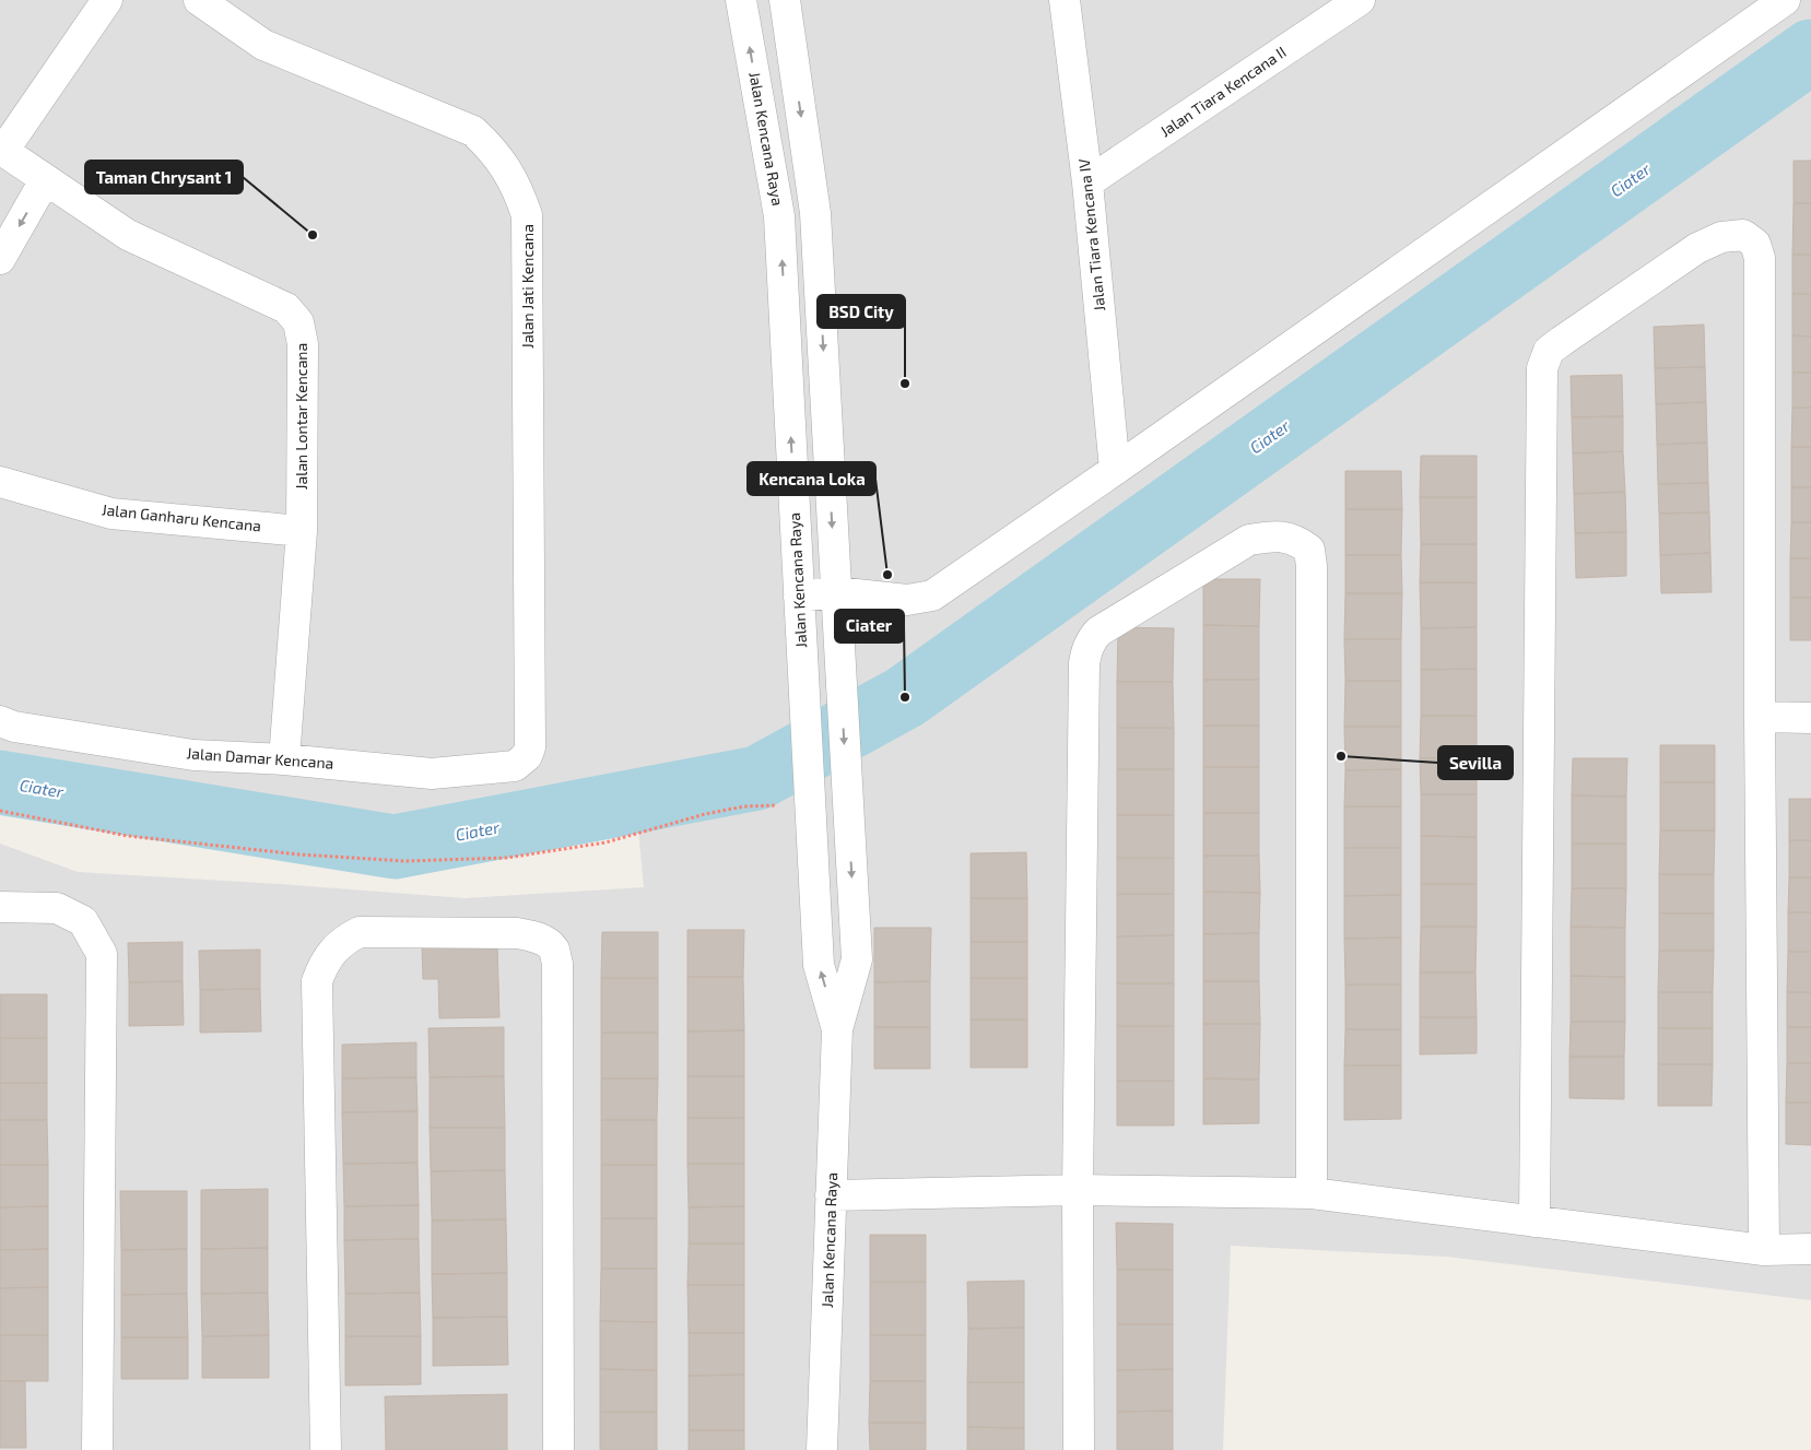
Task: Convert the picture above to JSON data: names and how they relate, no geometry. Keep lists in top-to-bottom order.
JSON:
{
  "streets": {
    "street": [
      "Jalan Tiara Kencana II",
      "Jalan Kencana Raya",
      "Jalan Tiara Kencana IV",
      "Jalan Jati Kencana",
      "Jalan Lontar Kencana",
      "Jalan Ganharu Kencana",
      "Jalan Damar Kencana"
    ]
  },
  "crossings": [
    ["Jalan Tiara Kencana II", "Jalan Tiara Kencana IV"],
    ["Jalan Jati Kencana", "Jalan Damar Kencana"],
    ["Jalan Lontar Kencana", "Jalan Ganharu Kencana"],
    ["Jalan Lontar Kencana", "Jalan Damar Kencana"]
  ],
  "water": ["Ciater"],
  "places": [
    "Taman Chrysant 1",
    "BSD City",
    "Kencana Loka",
    "Ciater",
    "Sevilla"
  ]
}
